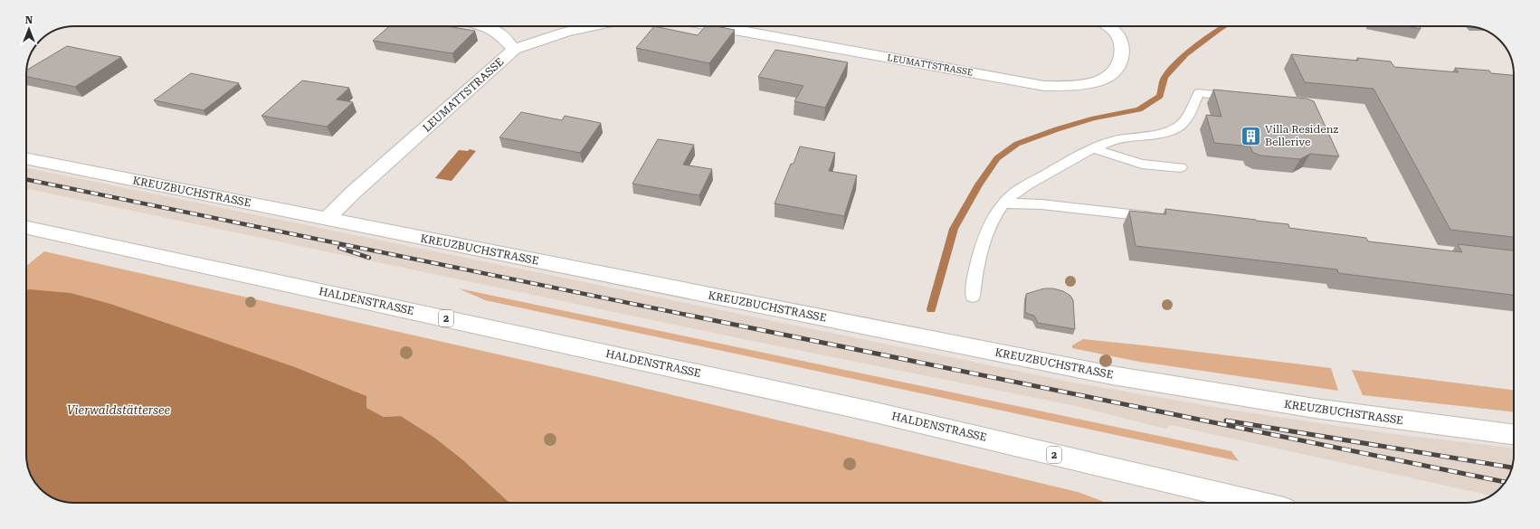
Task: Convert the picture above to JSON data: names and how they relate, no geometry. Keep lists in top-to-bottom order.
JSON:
{
  "streets": {
    "street": [
      "LEUMATTSTRASSE",
      "KREUZBUCHSTRASSE",
      "HALDENSTRASSE",
      "2"
    ]
  },
  "crossings": [
    ["LEUMATTSTRASSE", "KREUZBUCHSTRASSE"]
  ],
  "water": ["Vierwaldstättersee"],
  "places": {
    "building": ["Villa Residenz Bellerive"]
  },
  "north": "top"
}
